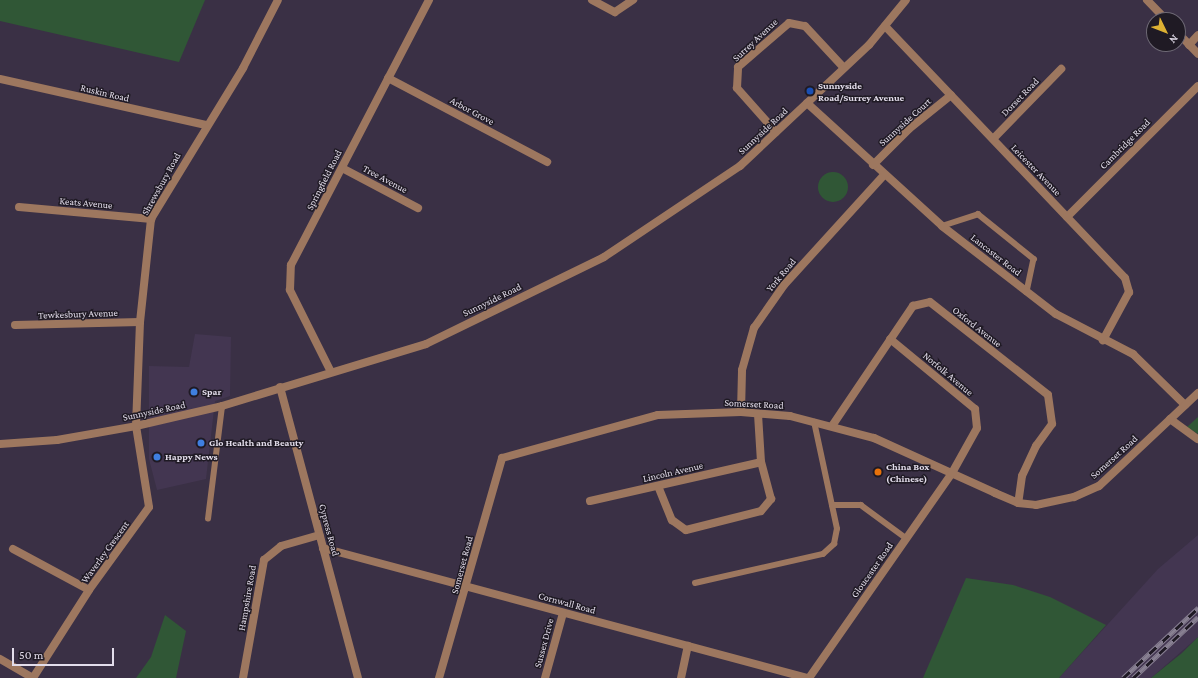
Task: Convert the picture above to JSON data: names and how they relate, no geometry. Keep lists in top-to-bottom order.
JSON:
{
  "streets": {
    "street": [
      "Surrey Avenue",
      "Ruskin Road",
      "Dorset Road",
      "Arbor Grove",
      "Sunnyside Court",
      "Sunnyside Road",
      "Cambridge Road",
      "Leicester Avenue",
      "Tree Avenue",
      "Springfield Road",
      "Shrewsbury Road",
      "Keats Avenue",
      "Lancaster Road",
      "York Road",
      "Tewkesbury Avenue",
      "Oxford Avenue",
      "Norfolk Avenue",
      "Somerset Road",
      "Lincoln Avenue",
      "Cypress Road",
      "Waverley Crescent",
      "Gloucester Road",
      "Hampshire Road",
      "Cornwall Road",
      "Sussex Drive"
    ]
  },
  "crossings": [
    ["Surrey Avenue", "Sunnyside Road"],
    ["Ruskin Road", "Shrewsbury Road"],
    ["Dorset Road", "Leicester Avenue"],
    ["Arbor Grove", "Springfield Road"],
    ["Sunnyside Court", "Leicester Avenue"],
    ["Sunnyside Court", "Lancaster Road"],
    ["Sunnyside Road", "Leicester Avenue"],
    ["Sunnyside Road", "Springfield Road"],
    ["Sunnyside Road", "Shrewsbury Road"],
    ["Sunnyside Road", "Lancaster Road"],
    ["Sunnyside Road", "Cypress Road"],
    ["Sunnyside Road", "Waverley Crescent"],
    ["Cambridge Road", "Leicester Avenue"],
    ["Leicester Avenue", "Lancaster Road"],
    ["Tree Avenue", "Springfield Road"],
    ["Shrewsbury Road", "Keats Avenue"],
    ["Shrewsbury Road", "Tewkesbury Avenue"],
    ["Shrewsbury Road", "Waverley Crescent"],
    ["Lancaster Road", "York Road"],
    ["Lancaster Road", "Somerset Road"],
    ["York Road", "Somerset Road"],
    ["Oxford Avenue", "Norfolk Avenue"],
    ["Oxford Avenue", "Somerset Road"],
    ["Norfolk Avenue", "Somerset Road"],
    ["Norfolk Avenue", "Gloucester Road"],
    ["Somerset Road", "Gloucester Road"],
    ["Somerset Road", "Cornwall Road"],
    ["Cypress Road", "Hampshire Road"],
    ["Cypress Road", "Cornwall Road"],
    ["Gloucester Road", "Cornwall Road"],
    ["Cornwall Road", "Sussex Drive"]
  ],
  "places": [
    "Sunnyside Road/Surrey Avenue",
    "Spar",
    "Glo Health and Beauty",
    "Happy News",
    "China Box (Chinese)"
  ],
  "scale_bar": "50 m",
  "north": "bottom right"
}
